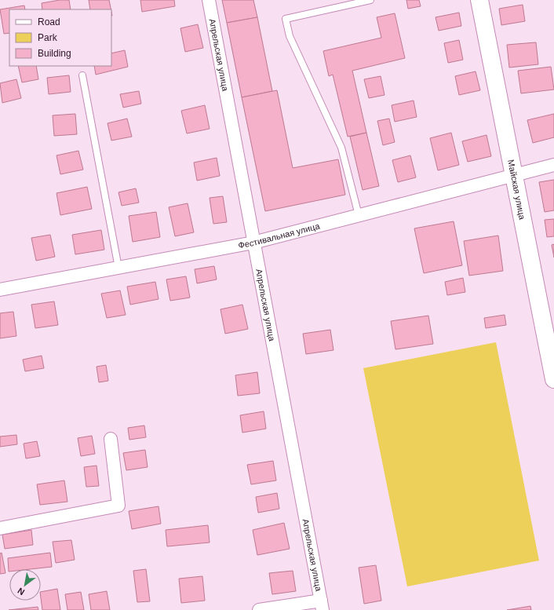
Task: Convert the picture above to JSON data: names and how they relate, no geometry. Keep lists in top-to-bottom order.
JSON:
{
  "streets": {
    "street": ["Апрельская улица", "Майская улица", "Фестивальная улица"]
  },
  "crossings": [
    ["Апрельская улица", "Фестивальная улица"],
    ["Майская улица", "Фестивальная улица"]
  ],
  "legend": ["Road", "Park", "Building"],
  "north": "bottom left"
}
